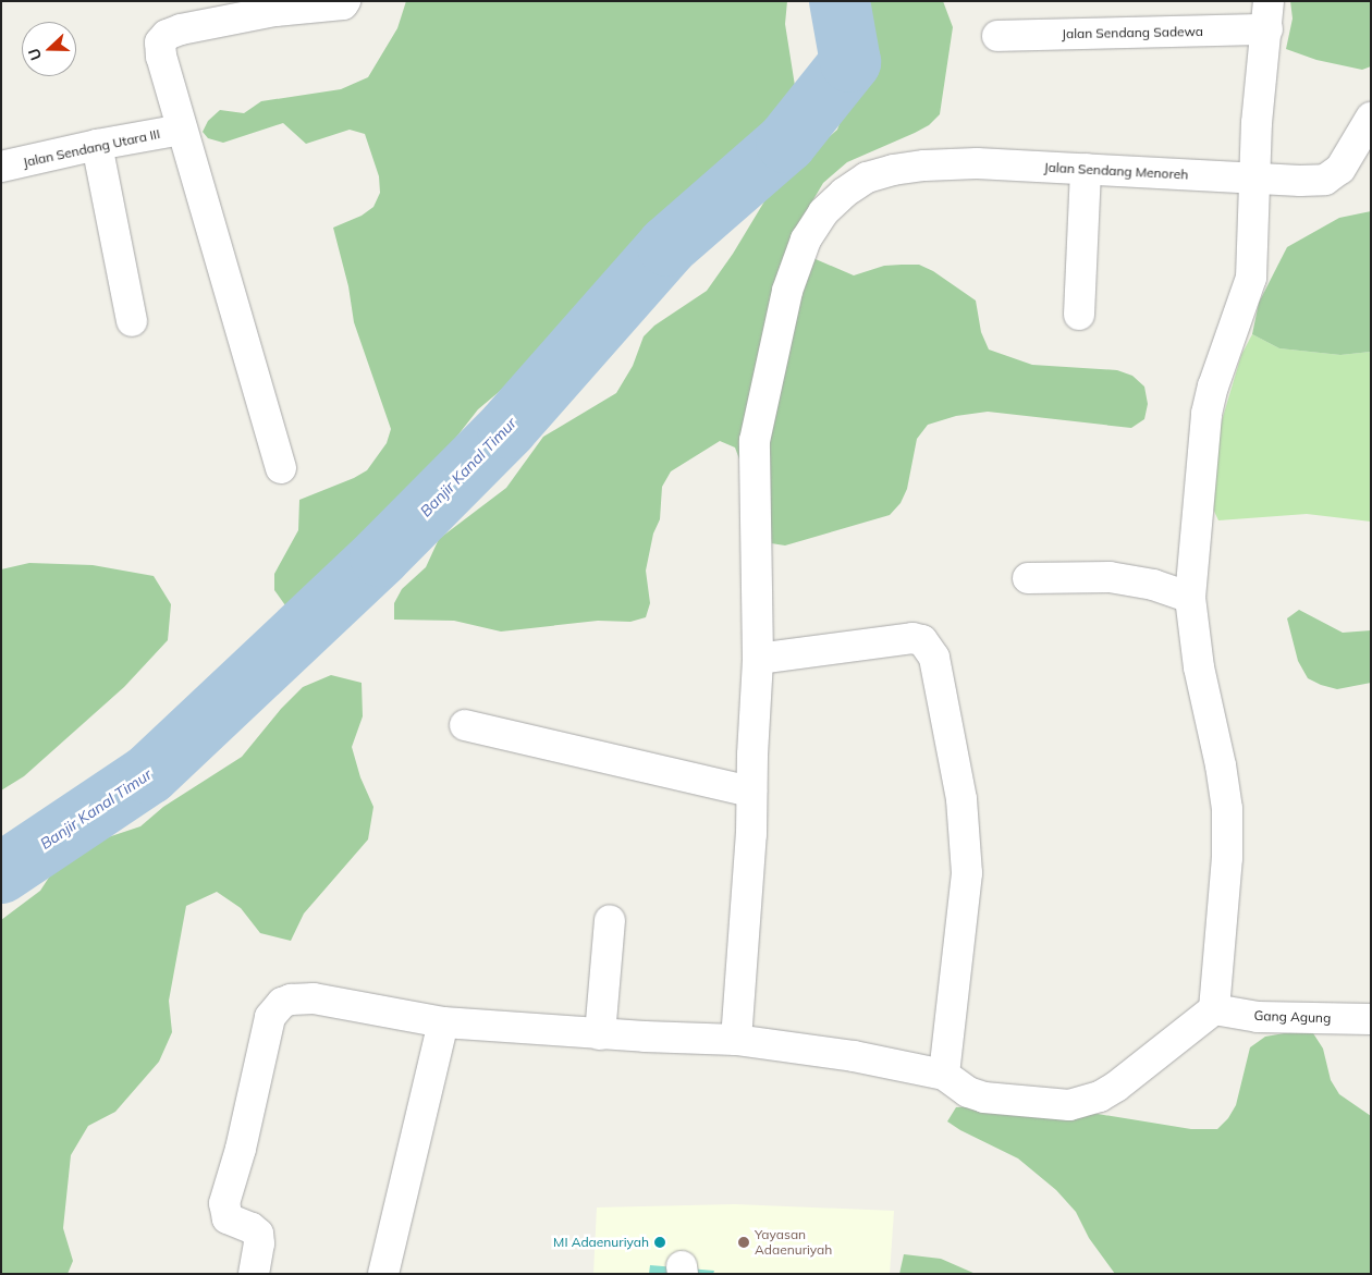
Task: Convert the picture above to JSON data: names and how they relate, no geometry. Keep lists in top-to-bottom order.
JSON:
{
  "streets": {
    "street": [
      "Jalan Sendang Sadewa",
      "Jalan Sendang Utara III",
      "Jalan Sendang Menoreh",
      "Gang Agung"
    ]
  },
  "water": ["Banjir Kanal Timur"],
  "places": ["MI Adaenuriyah", "Yayasan Adaenuriyah"],
  "north": "left"
}
